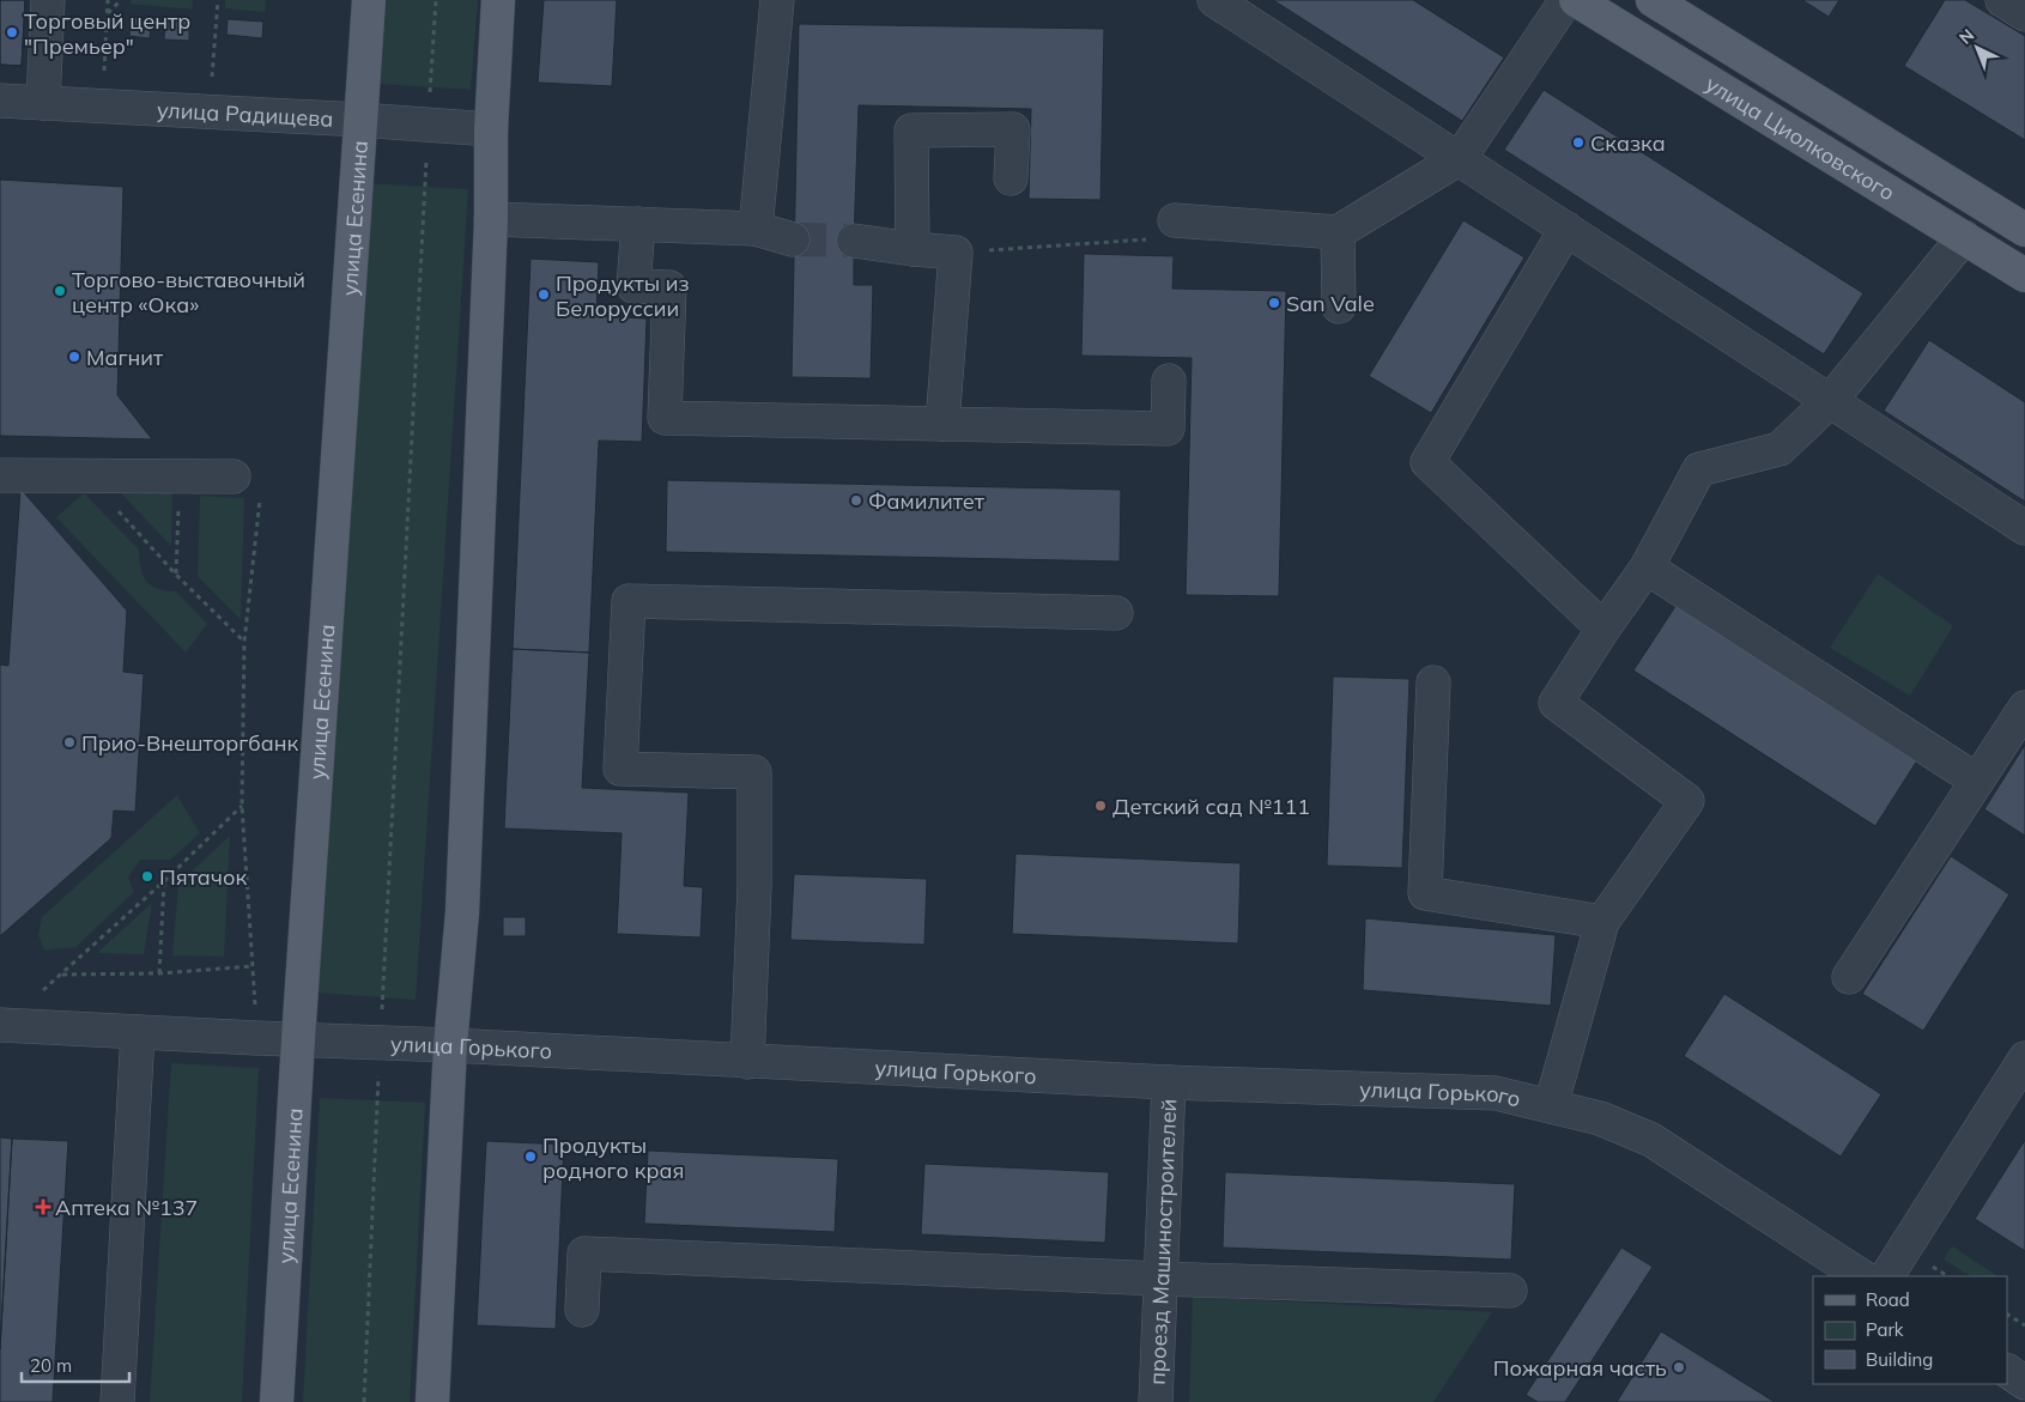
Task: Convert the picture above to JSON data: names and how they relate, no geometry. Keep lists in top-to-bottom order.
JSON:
{
  "streets": {
    "main road": ["улица Циолковского", "улица Есенина"],
    "street": ["улица Радищева", "улица Горького", "проезд Машиностроителей"]
  },
  "crossings": [
    ["улица Радищева", "улица Есенина"],
    ["улица Есенина", "улица Горького"],
    ["улица Горького", "проезд Машиностроителей"]
  ],
  "places": {
    "other": [
      "Торговый центр \"Премьер\"",
      "Сказка",
      "Торгово-выставочный центр «Ока»",
      "Продукты из Белоруссии",
      "San Vale",
      "Магнит",
      "Фамилитет",
      "Прио-Внешторгбанк",
      "Детский сад №111",
      "Пятачок",
      "Продукты родного края",
      "Пожарная часть"
    ],
    "health": ["Аптека №137"]
  },
  "legend": ["Road", "Park", "Building"],
  "scale_bar": "20 m",
  "north": "top left"
}
